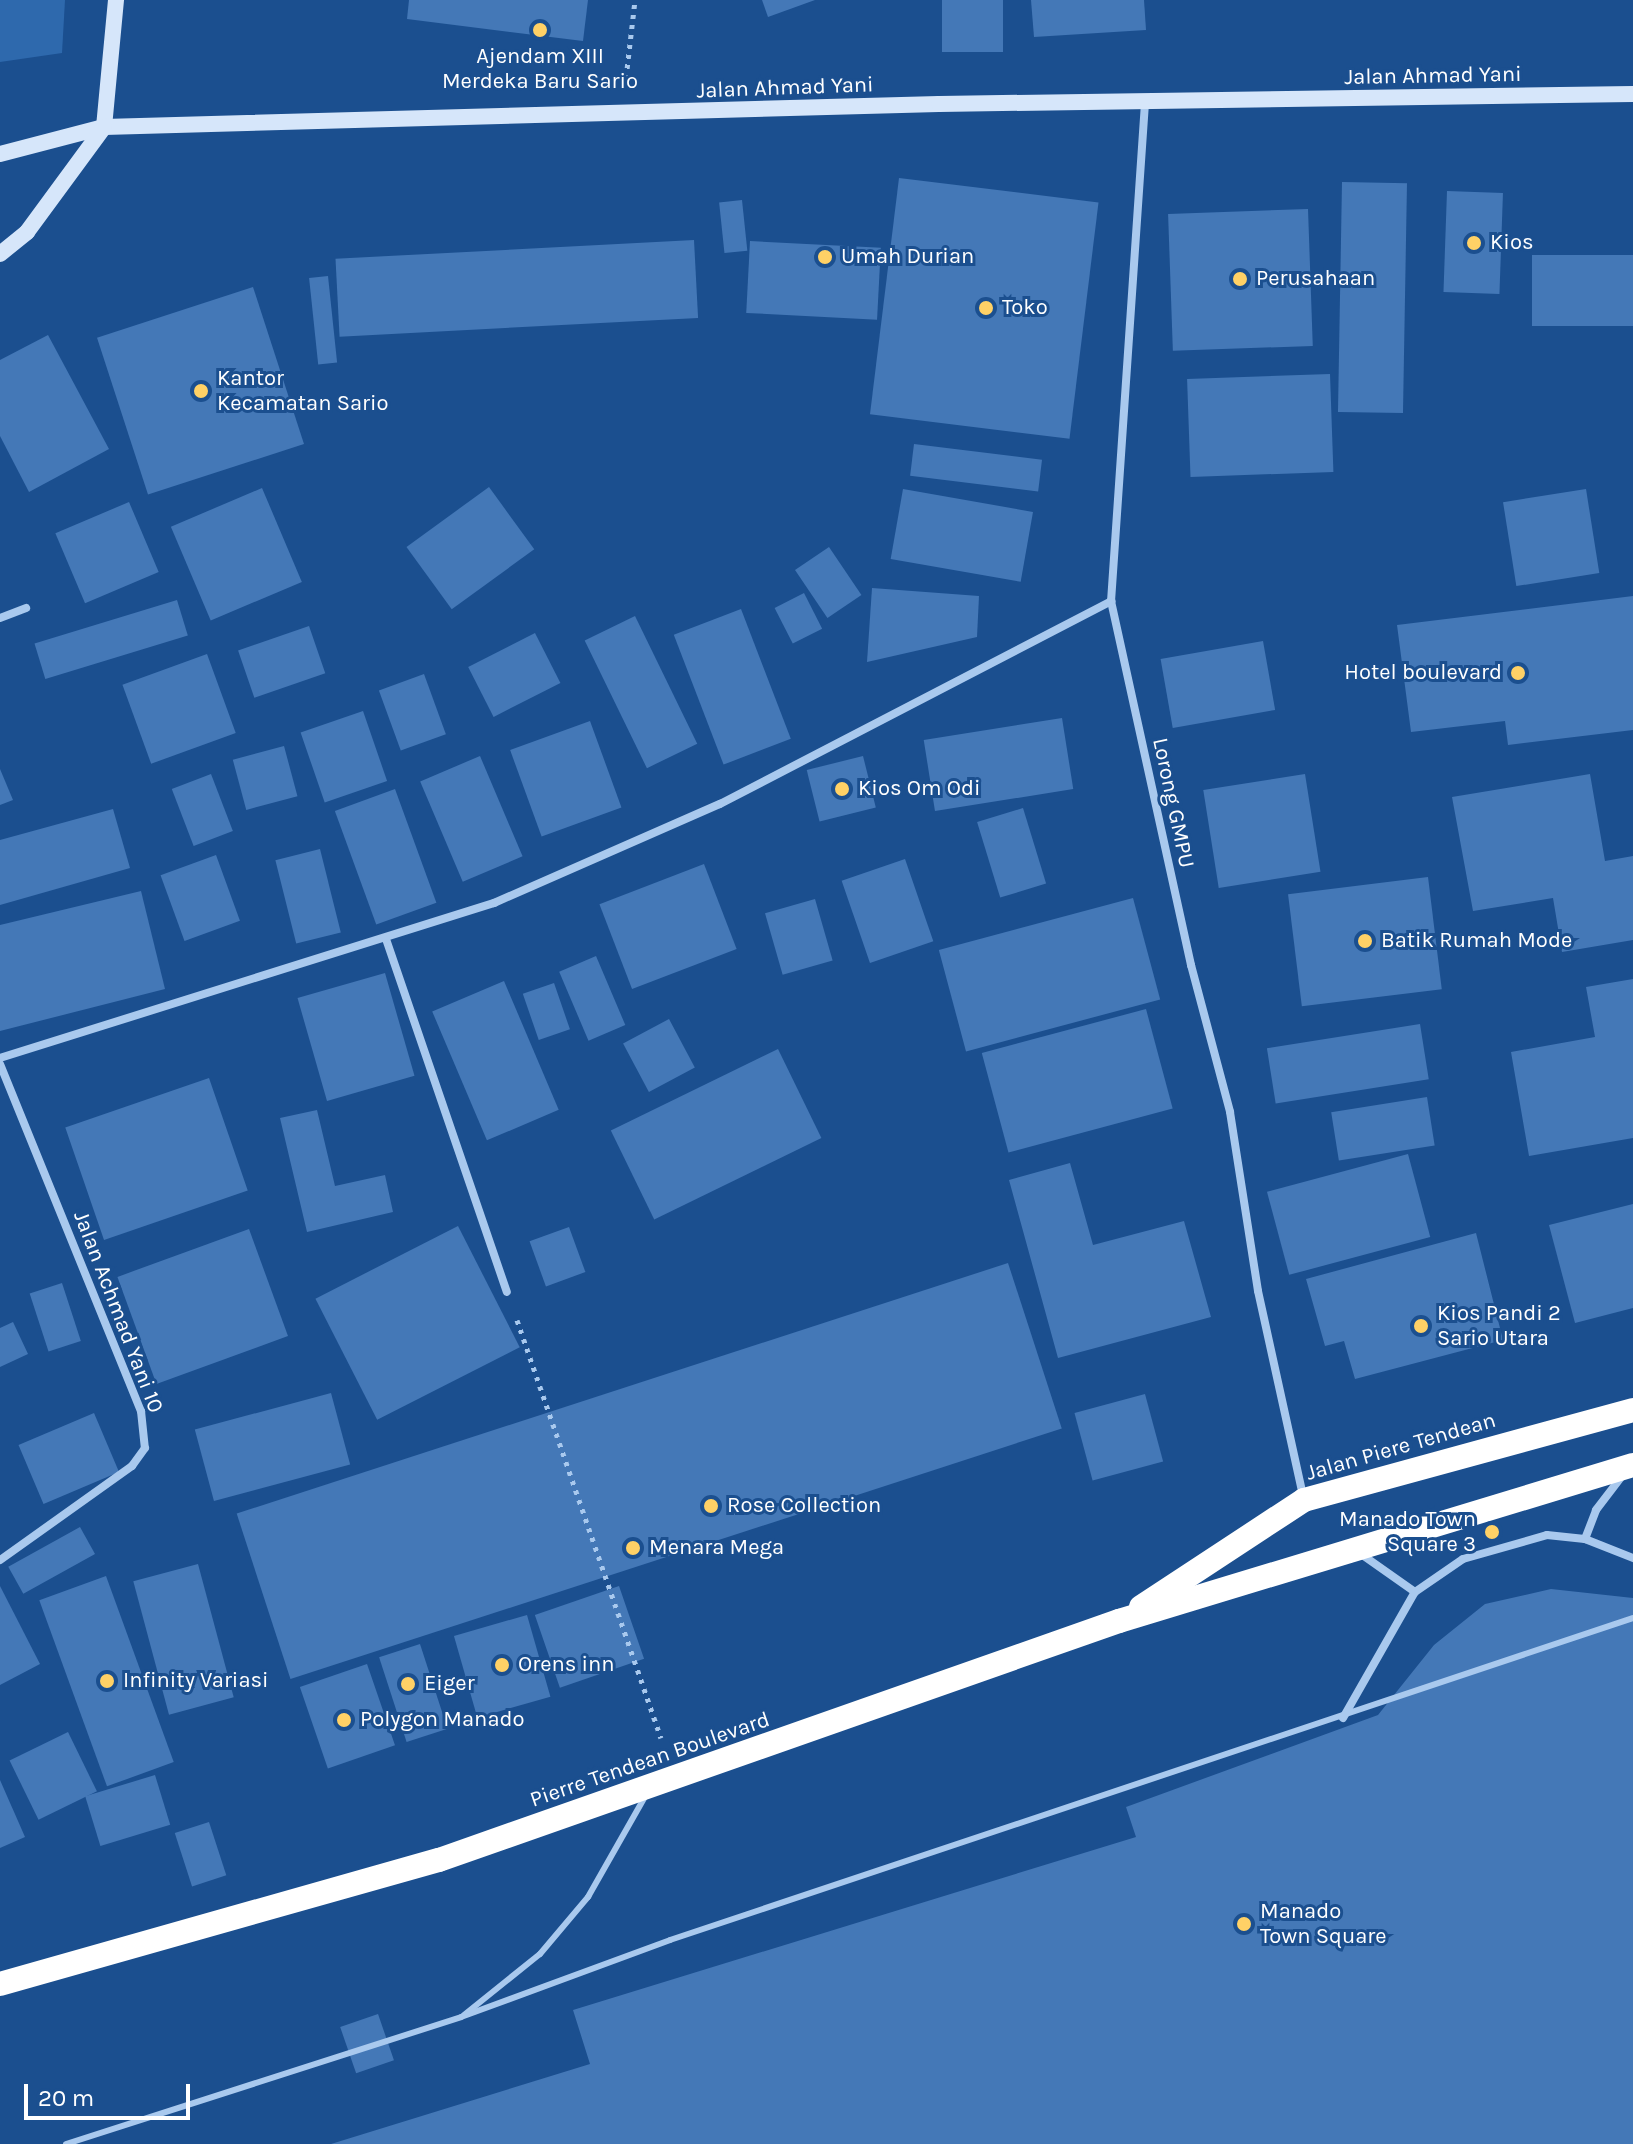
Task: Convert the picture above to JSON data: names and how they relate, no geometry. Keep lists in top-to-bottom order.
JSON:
{
  "streets": {
    "highway": ["Jalan Piere Tendean", "Pierre Tendean Boulevard"],
    "main road": ["Jalan Ahmad Yani"],
    "street": ["Lorong GMPU", "Jalan Achmad Yani 10"]
  },
  "crossings": [
    ["Jalan Ahmad Yani", "Lorong GMPU"],
    ["Lorong GMPU", "Jalan Piere Tendean"],
    ["Jalan Piere Tendean", "Pierre Tendean Boulevard"]
  ],
  "places": [
    "Ajendam XIII Merdeka Baru Sario",
    "Kios",
    "Umah Durian",
    "Perusahaan",
    "Toko",
    "Kantor Kecamatan Sario",
    "Hotel boulevard",
    "Kios Om Odi",
    "Batik Rumah Mode",
    "Kios Pandi 2 Sario Utara",
    "Rose Collection",
    "Manado Town Square 3",
    "Menara Mega",
    "Orens inn",
    "Infinity Variasi",
    "Eiger",
    "Polygon Manado",
    "Manado Town Square"
  ],
  "scale_bar": "20 m"
}
